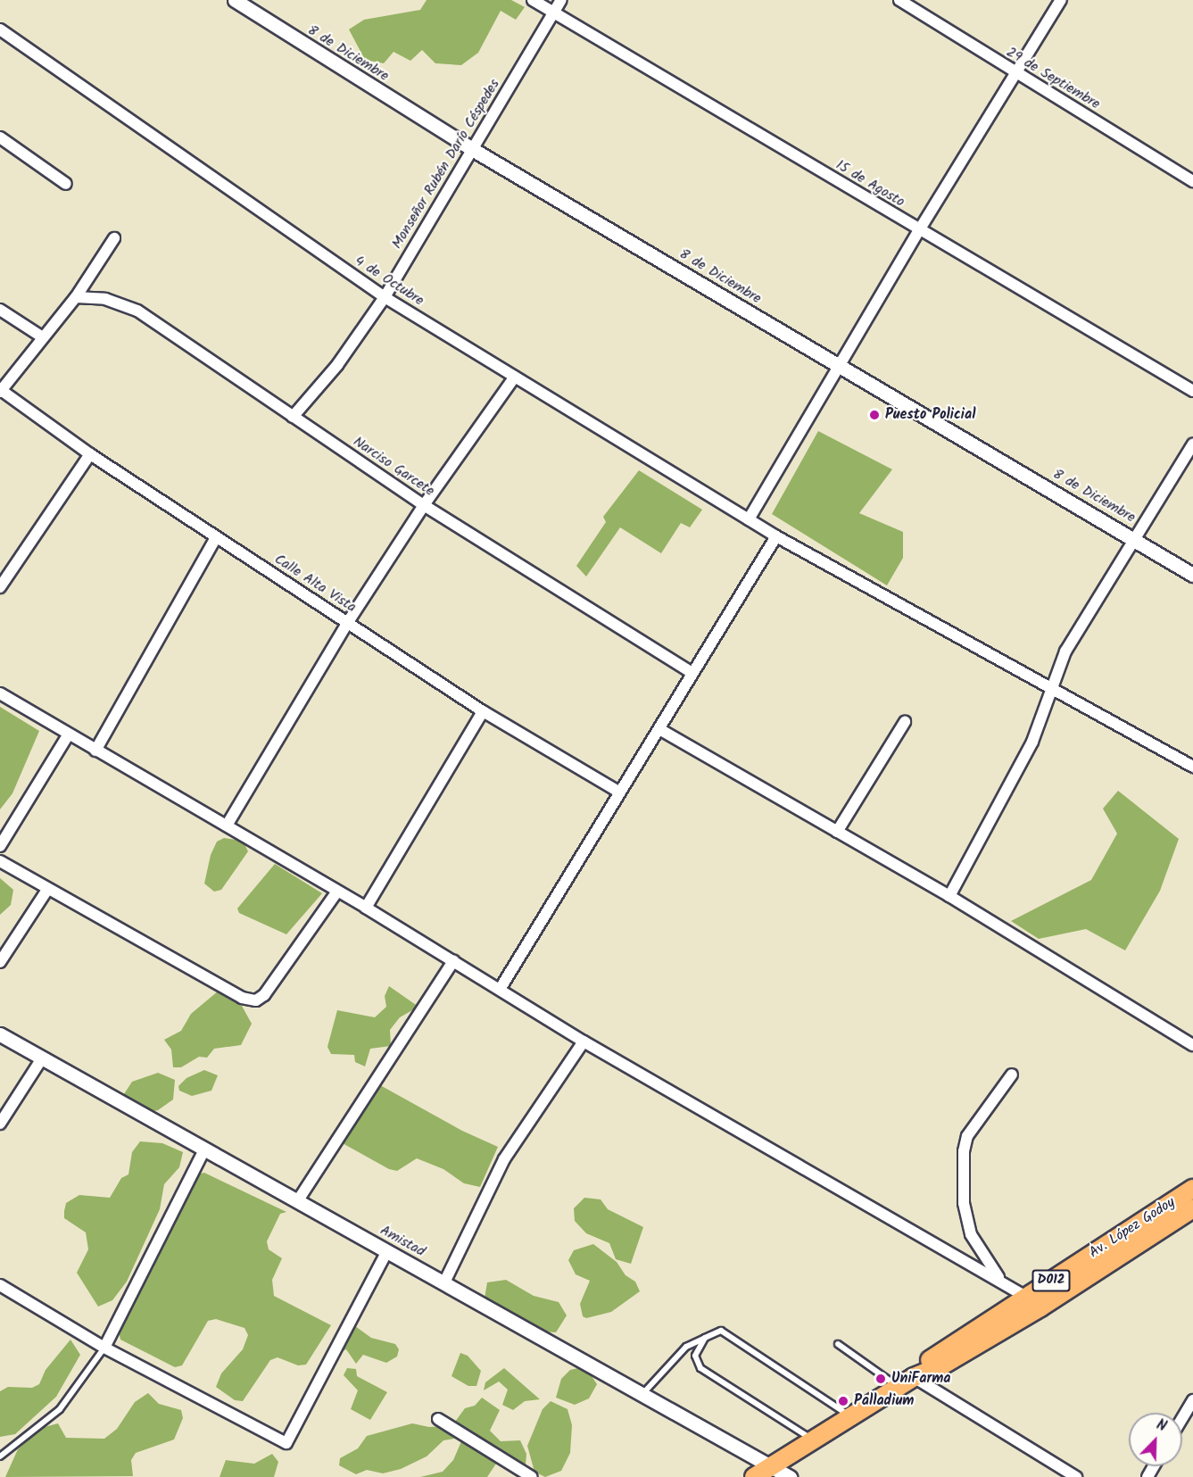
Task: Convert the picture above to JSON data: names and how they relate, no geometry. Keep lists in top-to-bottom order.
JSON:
{
  "streets": {
    "main road": ["Av. López Godoy", "D012"],
    "street": [
      "8 de Diciembre",
      "29 de Septiembre",
      "Monseñor Rubén Darío Céspedes",
      "15 de Agosto",
      "4 de Octubre",
      "Narciso Garcete",
      "Calle Alta Vista",
      "Amistad"
    ]
  },
  "crossings": [
    ["8 de Diciembre", "Monseñor Rubén Darío Céspedes"],
    ["Monseñor Rubén Darío Céspedes", "15 de Agosto"],
    ["Monseñor Rubén Darío Céspedes", "4 de Octubre"],
    ["Monseñor Rubén Darío Céspedes", "Narciso Garcete"],
    ["Av. López Godoy", "D012"],
    ["Amistad", "D012"]
  ],
  "places": ["Puesto Policial", "UniFarma", "Palladium"],
  "north": "top right"
}
